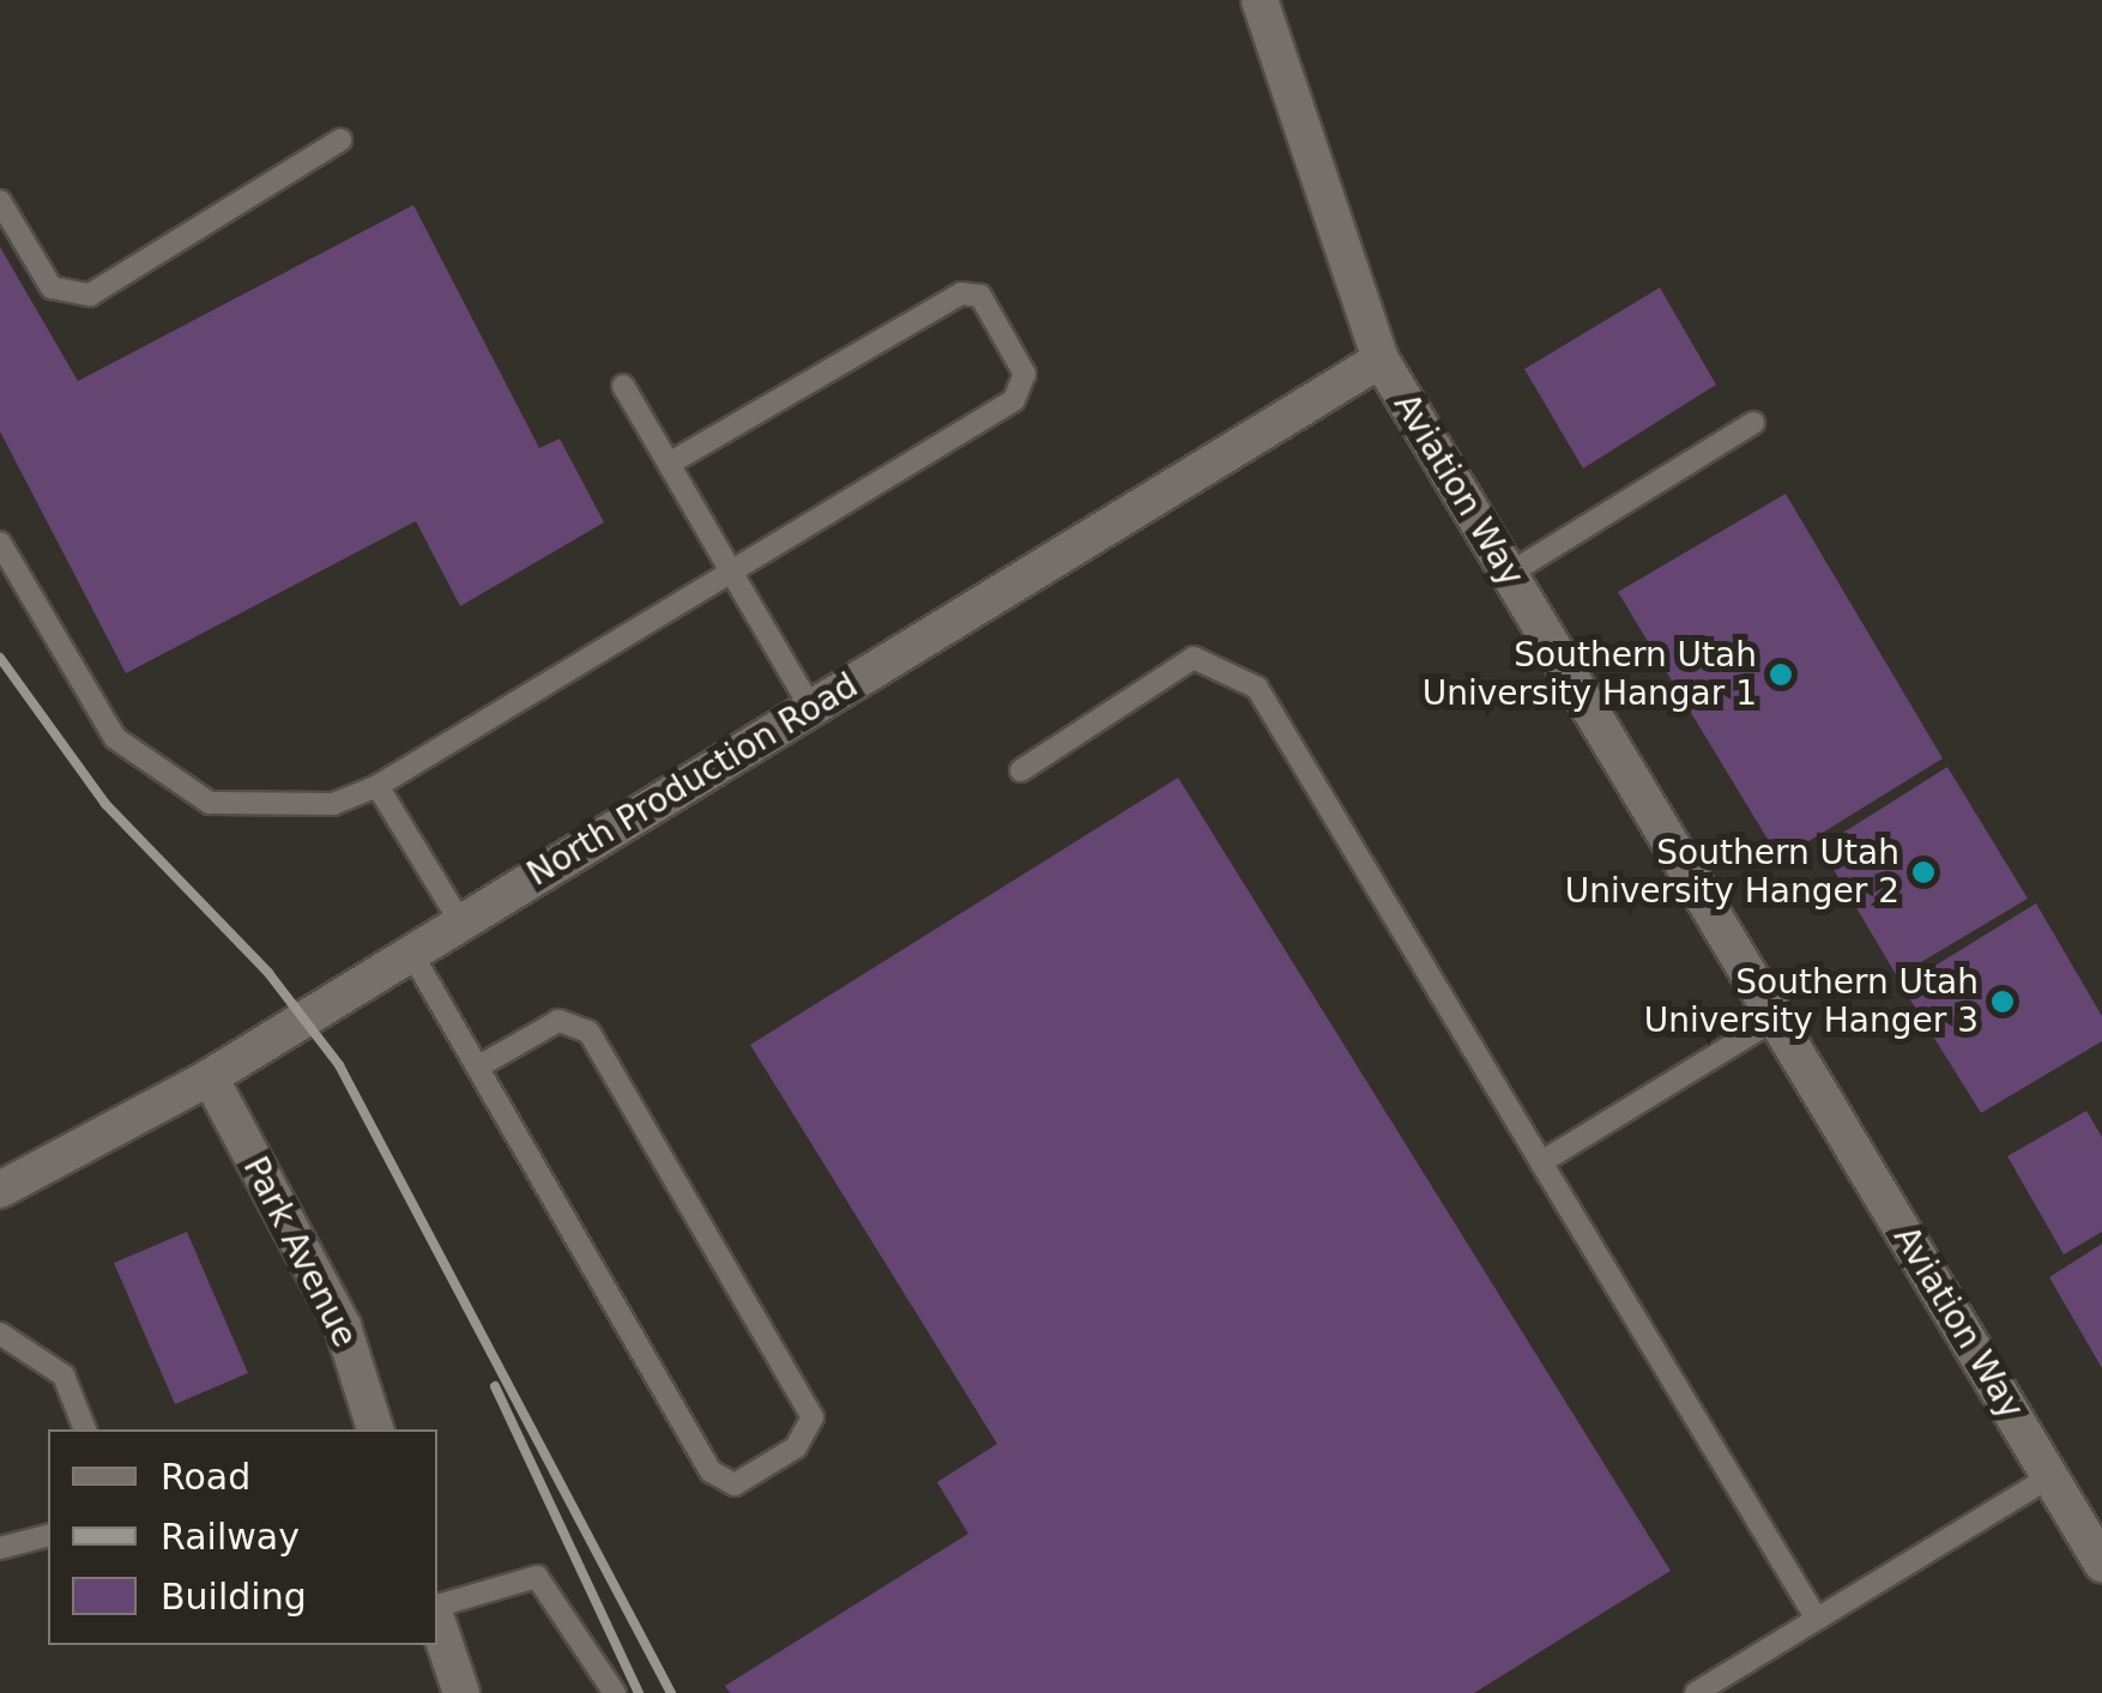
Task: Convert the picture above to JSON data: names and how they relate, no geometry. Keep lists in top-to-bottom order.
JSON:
{
  "streets": {
    "street": ["Aviation Way", "North Production Road", "Park Avenue"]
  },
  "crossings": [
    ["Aviation Way", "North Production Road"],
    ["North Production Road", "Park Avenue"]
  ],
  "places": ["Southern Utah University Hangar 1", "Southern Utah University Hanger 2", "Southern Utah University Hanger 3"],
  "legend": ["Road", "Railway", "Building"]
}
